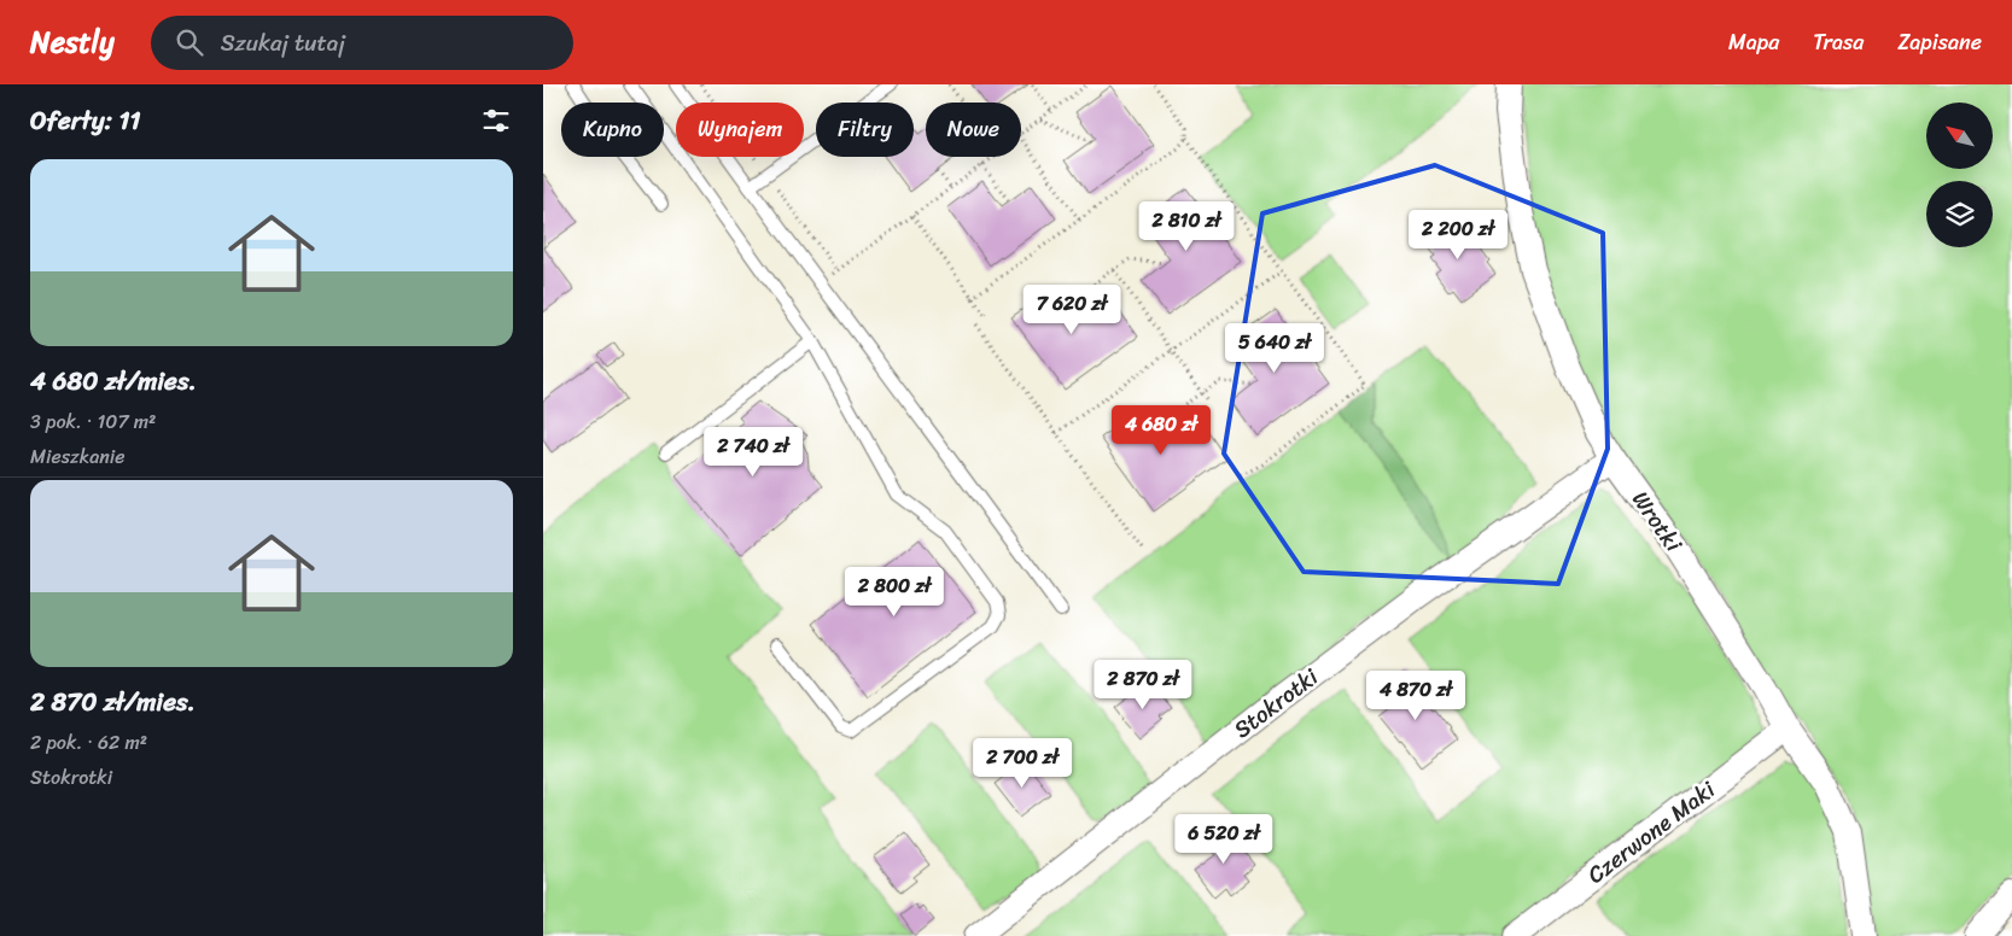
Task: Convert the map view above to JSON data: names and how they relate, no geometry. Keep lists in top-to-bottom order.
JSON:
{
  "streets": {
    "street": ["Wrotki", "Stokrotki", "Czerwone Maki"]
  },
  "crossings": [
    ["Wrotki", "Stokrotki"],
    ["Wrotki", "Czerwone Maki"]
  ],
  "north": "top left",
  "page": {
    "header": "Nestly",
    "search": "Szukaj tutaj",
    "nav": ["Mapa", "Trasa", "Zapisane"],
    "heading": "Oferty: 11",
    "chip": [
      "Kupno",
      "Wynajem",
      "Filtry",
      "Nowe"
    ],
    "list": [
      {
        "name": "4 680 zł/mies.",
        "note": "3 pok. · 107 m² · Mieszkanie"
      },
      {
        "name": "2 870 zł/mies.",
        "note": "2 pok. · 62 m² · Stokrotki"
      }
    ],
    "price": [
      "2 810 zł",
      "2 200 zł",
      "7 620 zł",
      "5 640 zł",
      "4 680 zł",
      "2 740 zł",
      "2 800 zł",
      "2 870 zł",
      "4 870 zł",
      "2 700 zł",
      "6 520 zł"
    ]
  }
}
